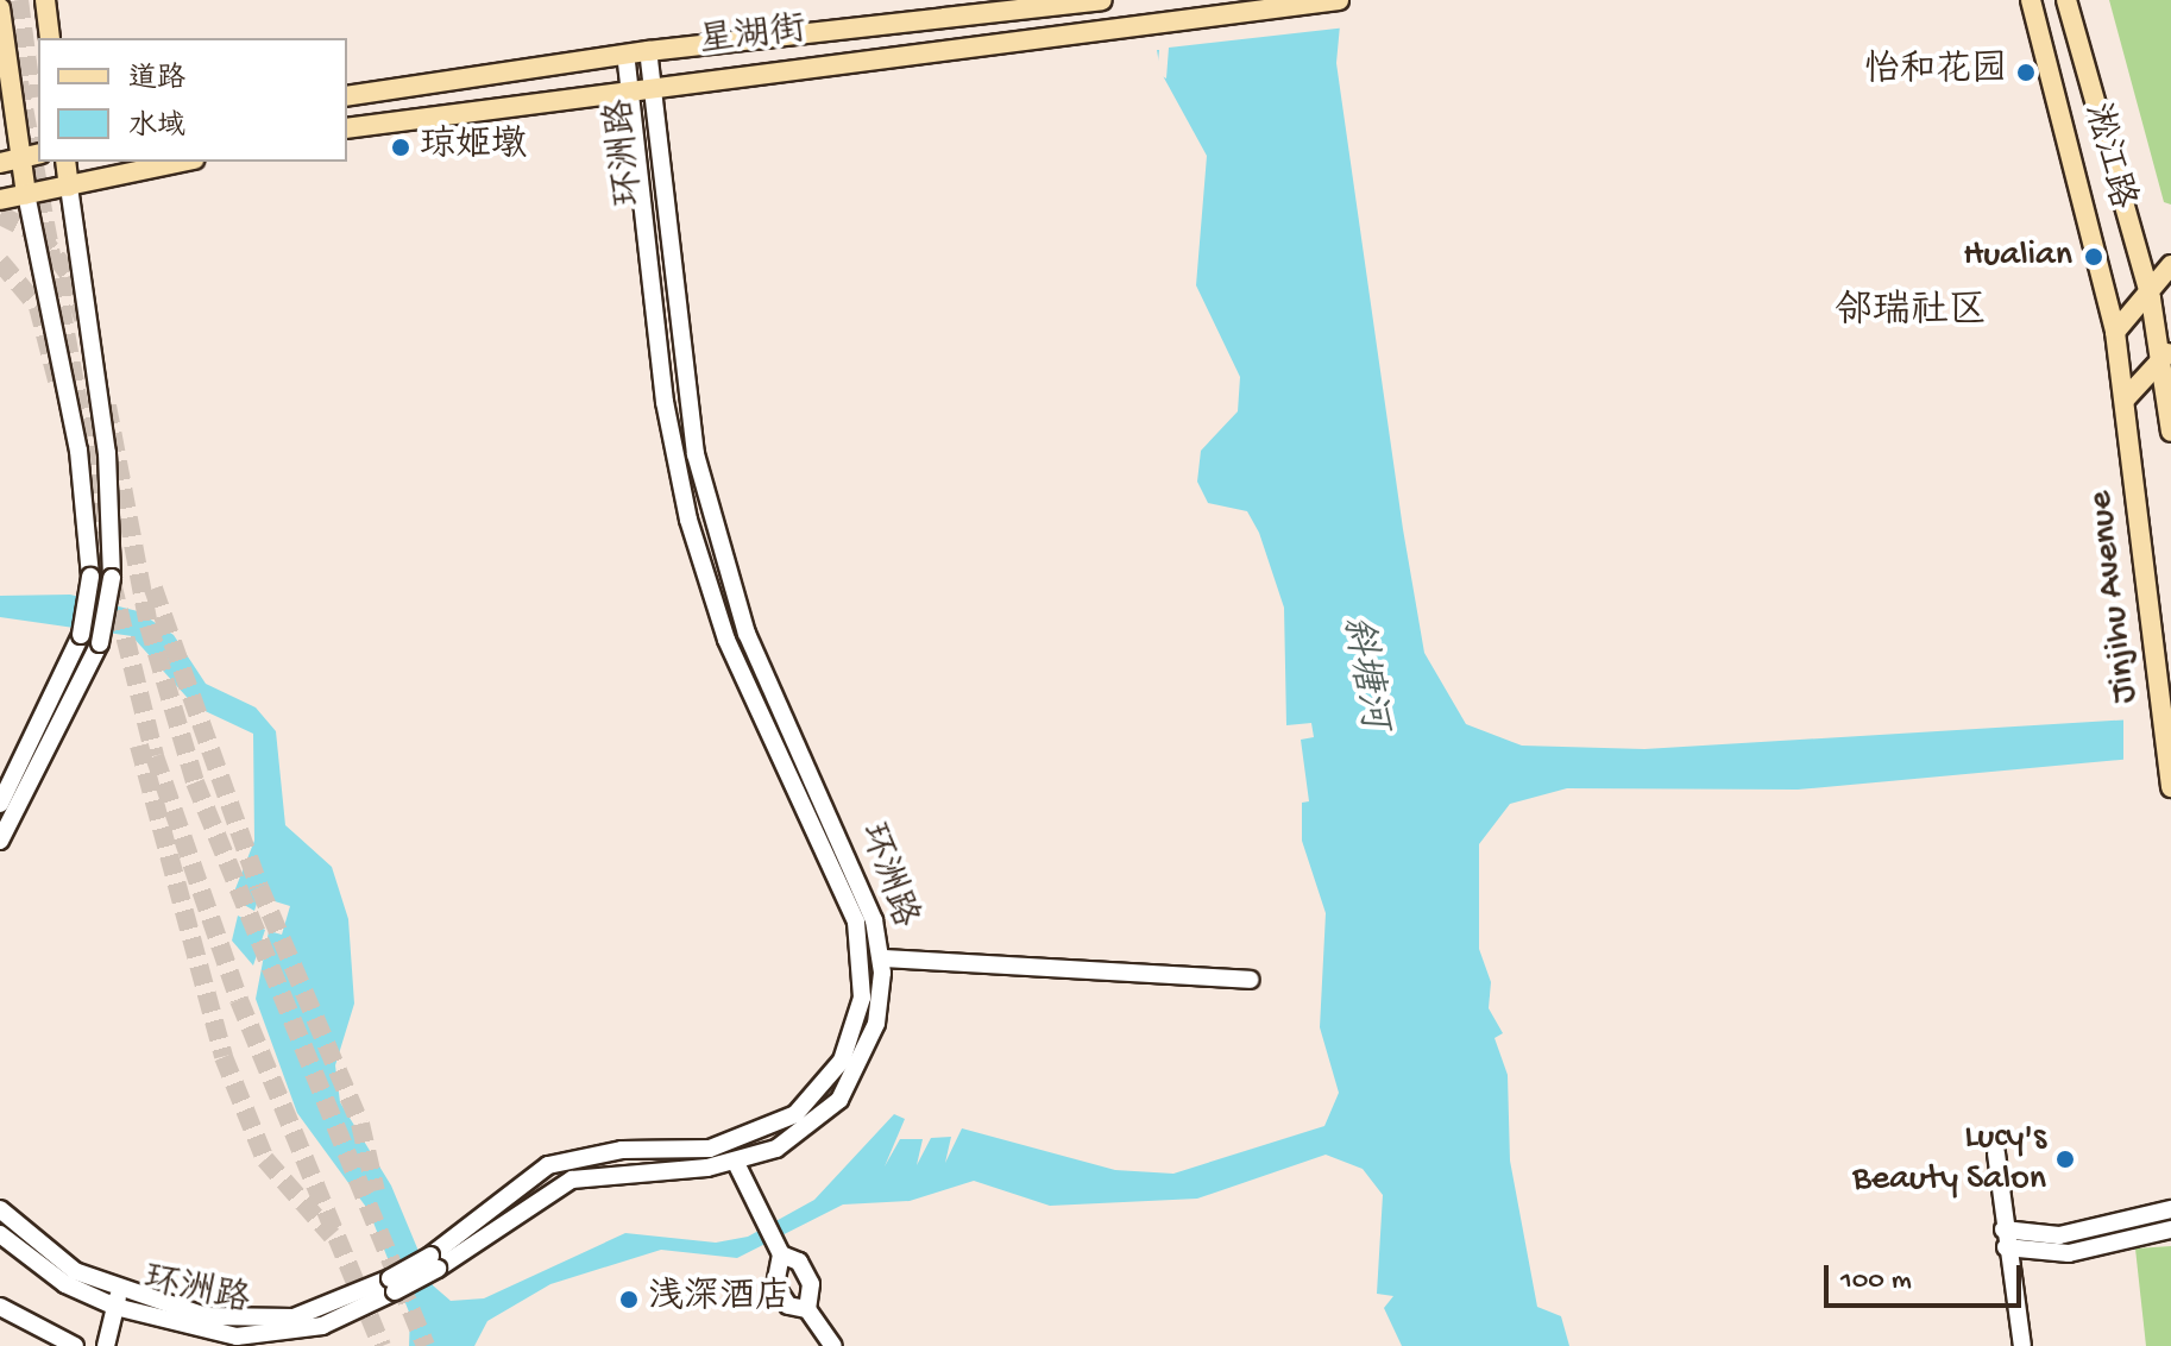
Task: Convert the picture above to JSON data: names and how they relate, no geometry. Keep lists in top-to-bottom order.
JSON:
{
  "streets": {
    "main road": ["星湖街", "淞江路", "Jinjihu Avenue"],
    "street": ["环洲路"]
  },
  "crossings": [
    ["星湖街", "环洲路"],
    ["淞江路", "Jinjihu Avenue"]
  ],
  "districts": ["邻瑞社区"],
  "water": ["斜塘河"],
  "places": [
    "怡和花园",
    "琼姬墩",
    "Hualian",
    "Lucy's Beauty Salon",
    "浅深酒店"
  ],
  "legend": ["道路", "水域"],
  "scale_bar": "100 m"
}
